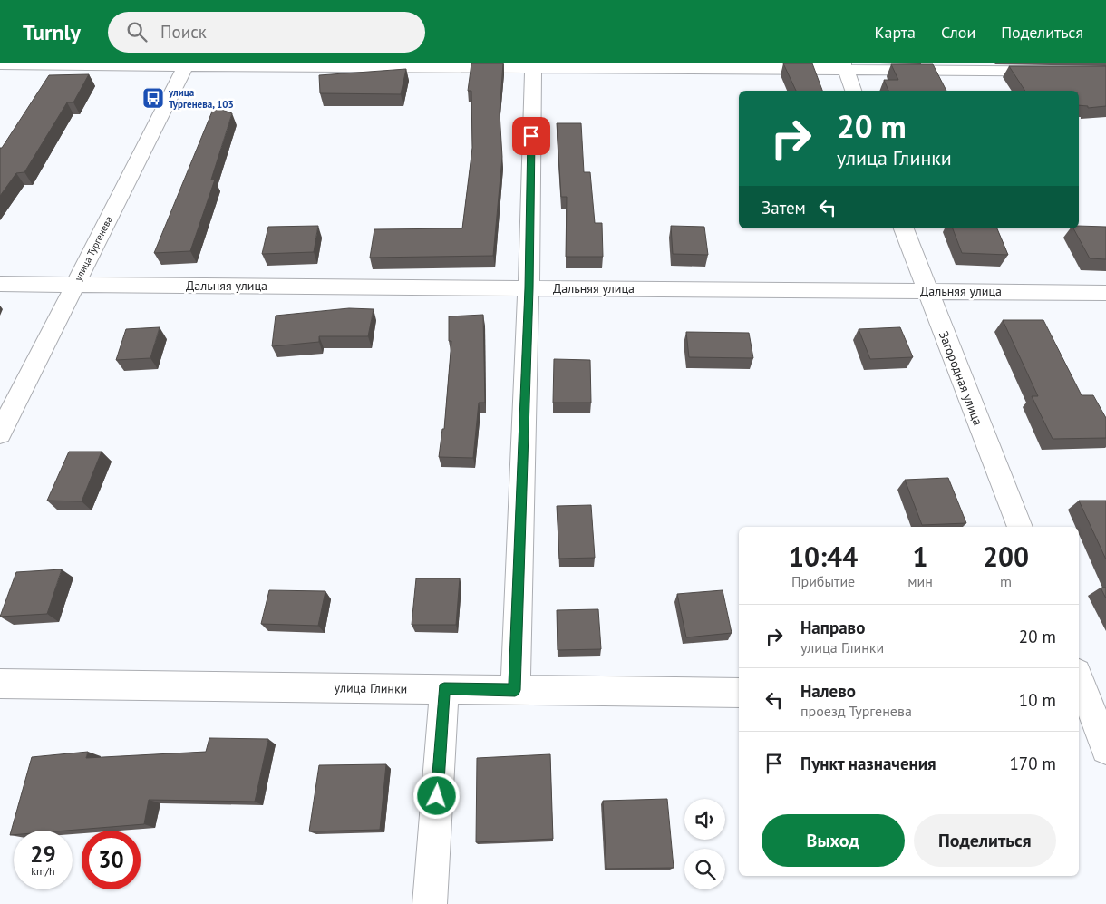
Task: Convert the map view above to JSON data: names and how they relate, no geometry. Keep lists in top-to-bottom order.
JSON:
{
  "streets": {
    "street": [
      "улица Тургенева",
      "Дальняя улица",
      "Загородная улица",
      "улица Глинки"
    ]
  },
  "crossings": [
    ["улица Тургенева", "Дальняя улица"],
    ["Дальняя улица", "Загородная улица"]
  ],
  "places": {
    "bus stop": ["улица Тургенева, 103"]
  },
  "page": {
    "header": "Turnly",
    "search": "Поиск",
    "nav": ["Карта", "Слои", "Поделиться"],
    "turn": ["20 m", "улица Глинки"],
    "then": "Затем",
    "eta": [
      "10:44",
      "Прибытие",
      "1",
      "мин",
      "200",
      "m"
    ],
    "list": [
      {
        "name": "Направо",
        "note": "улица Глинки",
        "value": "20 m"
      },
      {
        "name": "Налево",
        "note": "проезд Тургенева",
        "value": "10 m"
      },
      {
        "name": "Пункт назначения",
        "value": "170 m"
      }
    ],
    "buttons": ["Выход", "Поделиться"],
    "speed": "29 km/h",
    "limit": "30"
  }
}
